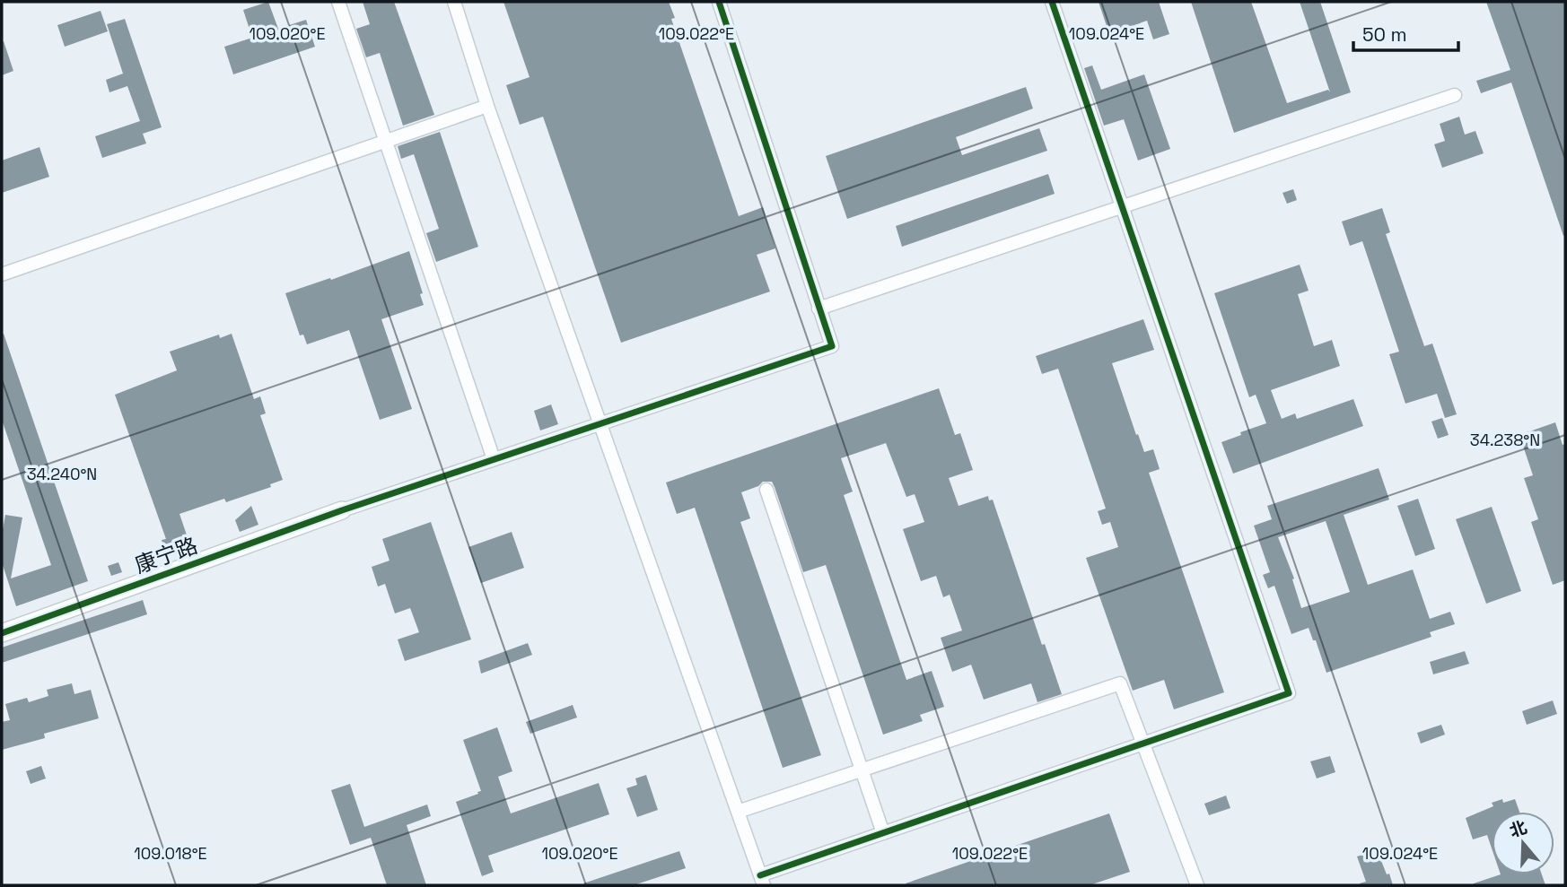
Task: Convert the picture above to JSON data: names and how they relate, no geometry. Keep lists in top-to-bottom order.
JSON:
{
  "streets": {
    "street": ["康宁路"]
  },
  "scale_bar": "50 m",
  "north": "top",
  "coordinates": [
    "109.020°E",
    "109.022°E",
    "109.024°E",
    "34.238°N",
    "34.240°N",
    "109.018°E"
  ]
}
